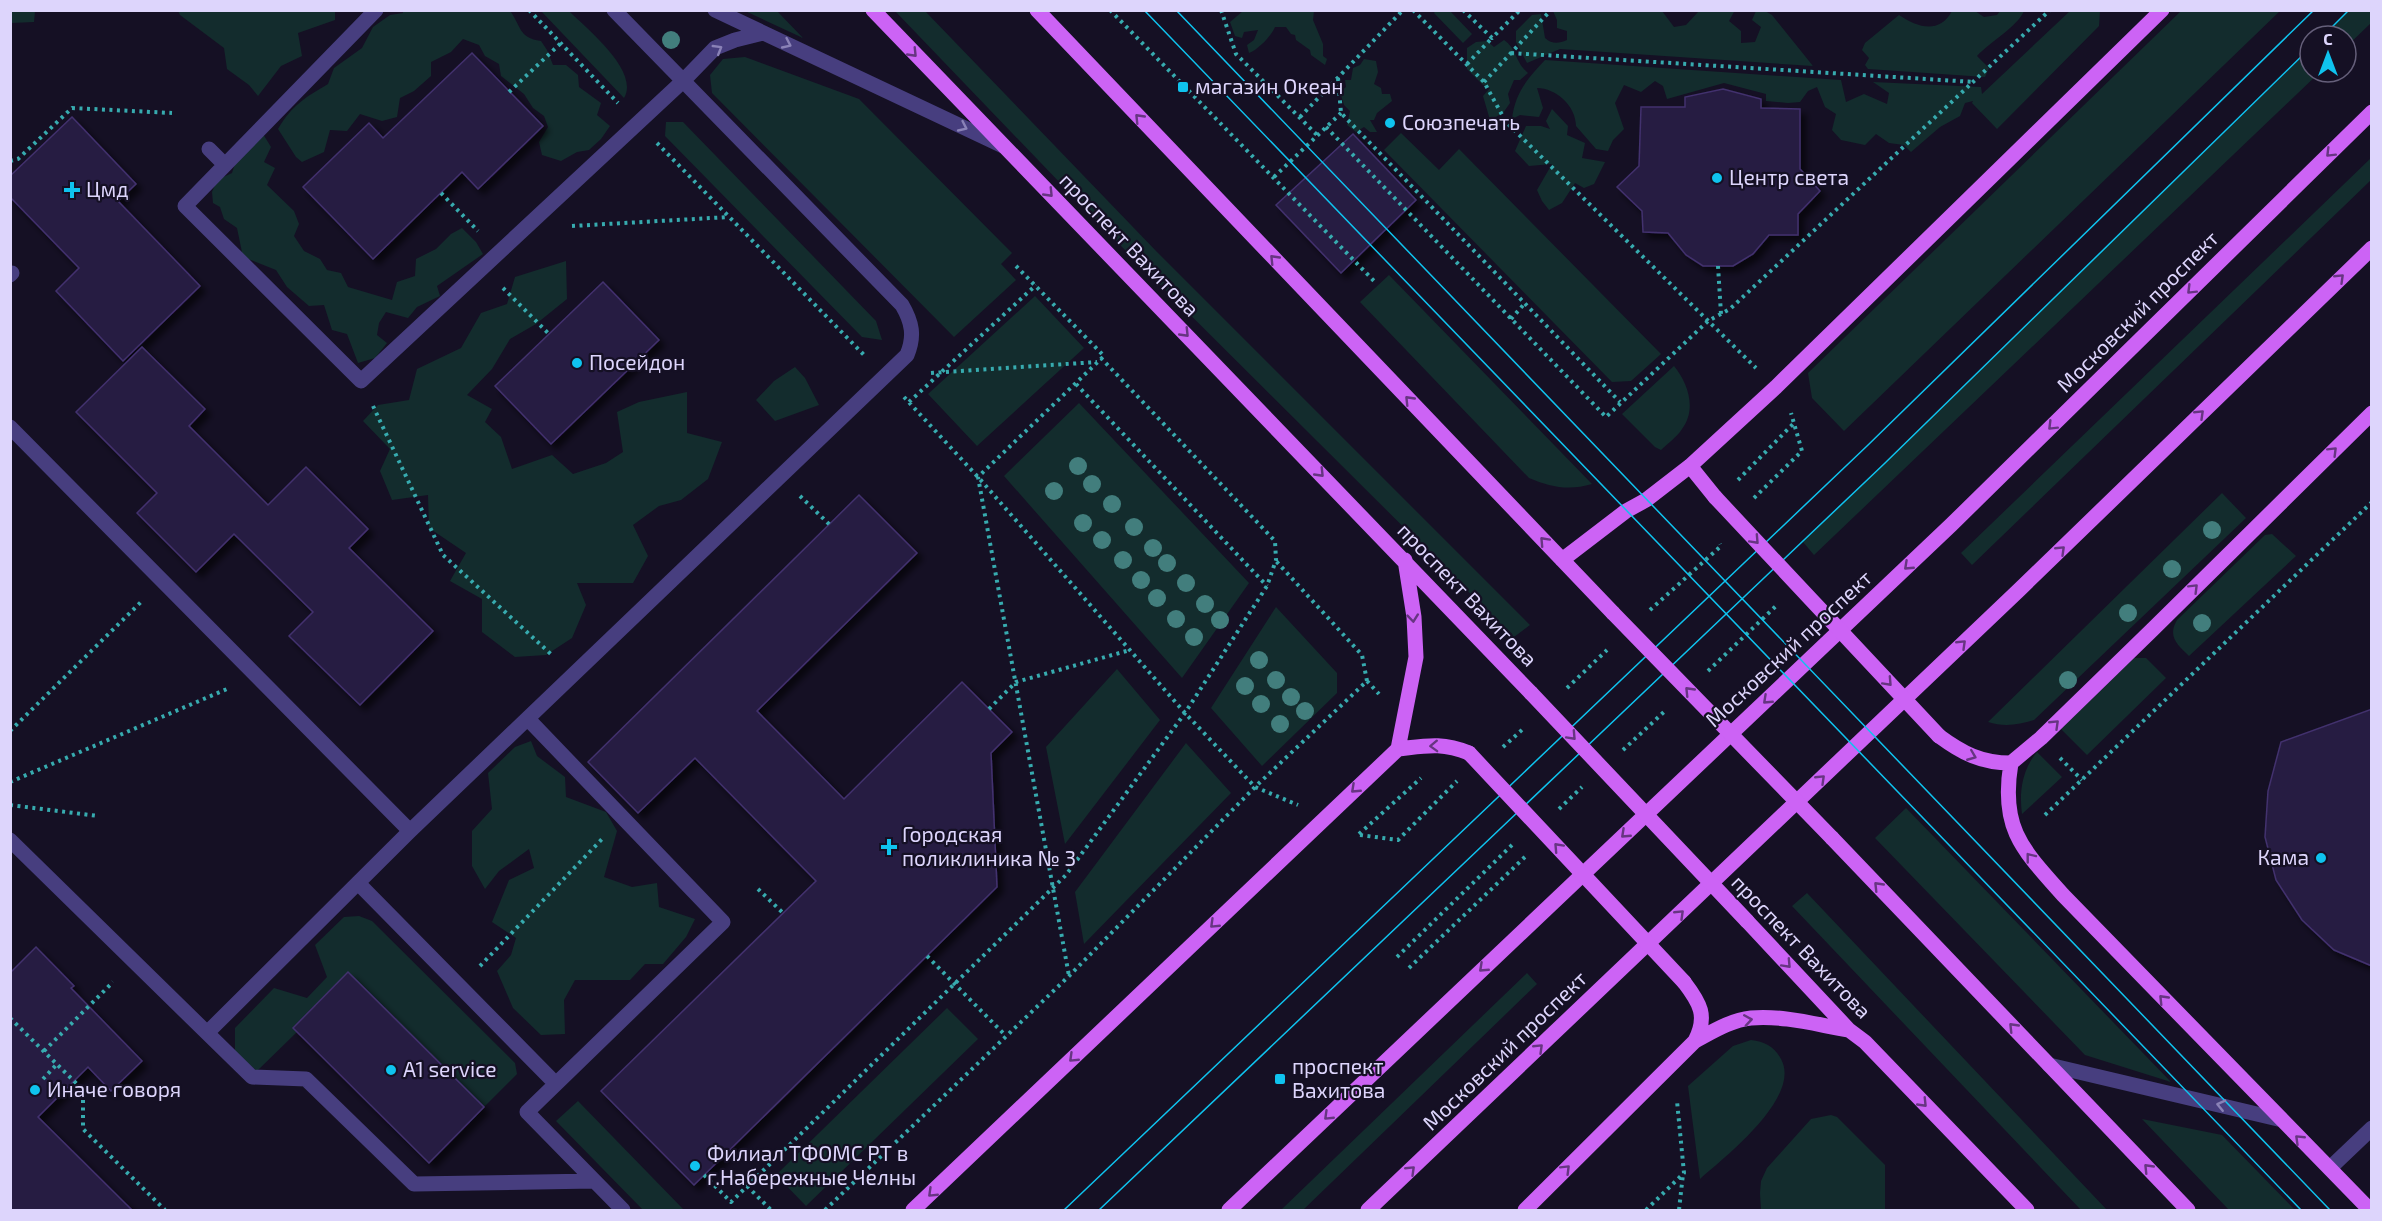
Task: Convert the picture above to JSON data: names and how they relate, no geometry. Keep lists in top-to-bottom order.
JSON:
{
  "streets": {
    "main road": ["проспект Вахитова", "Московский проспект"]
  },
  "places": {
    "transit": ["магазин Океан", "проспект Вахитова"],
    "other": [
      "Союзпечать",
      "Центр света",
      "Посейдон",
      "Кама",
      "A1 service",
      "Иначе говоря",
      "Филиал ТФОМС РТ в г.Набережные Челны"
    ],
    "health": ["Цмд", "Городская поликлиника № 3"]
  },
  "north": "top"
}
